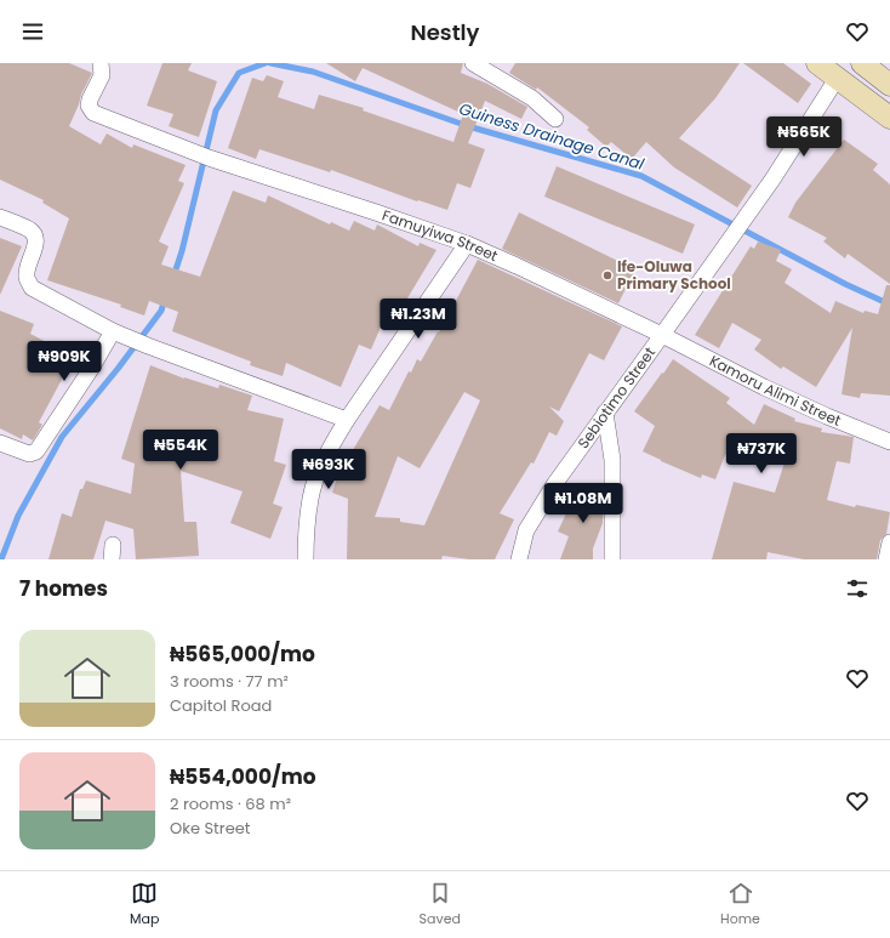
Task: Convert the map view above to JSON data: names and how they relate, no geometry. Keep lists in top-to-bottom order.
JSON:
{
  "streets": {
    "street": ["Famuyiwa Street", "Kamoru Alimi Street", "Sebiotimo Street"]
  },
  "crossings": [
    ["Famuyiwa Street", "Kamoru Alimi Street"],
    ["Famuyiwa Street", "Sebiotimo Street"],
    ["Kamoru Alimi Street", "Sebiotimo Street"]
  ],
  "water": ["Guiness Drainage Canal"],
  "places": ["Ife-Oluwa Primary School"],
  "page": {
    "header": "Nestly",
    "price": [
      "₦565K",
      "₦1.23M",
      "₦909K",
      "₦554K",
      "₦737K",
      "₦693K",
      "₦1.08M"
    ],
    "heading": "7 homes",
    "list": [
      {
        "name": "₦565,000/mo",
        "note": "3 rooms · 77 m² · Capitol Road"
      },
      {
        "name": "₦554,000/mo",
        "note": "2 rooms · 68 m² · Oke Street"
      }
    ],
    "tabs": ["Map", "Saved", "Home"]
  }
}
